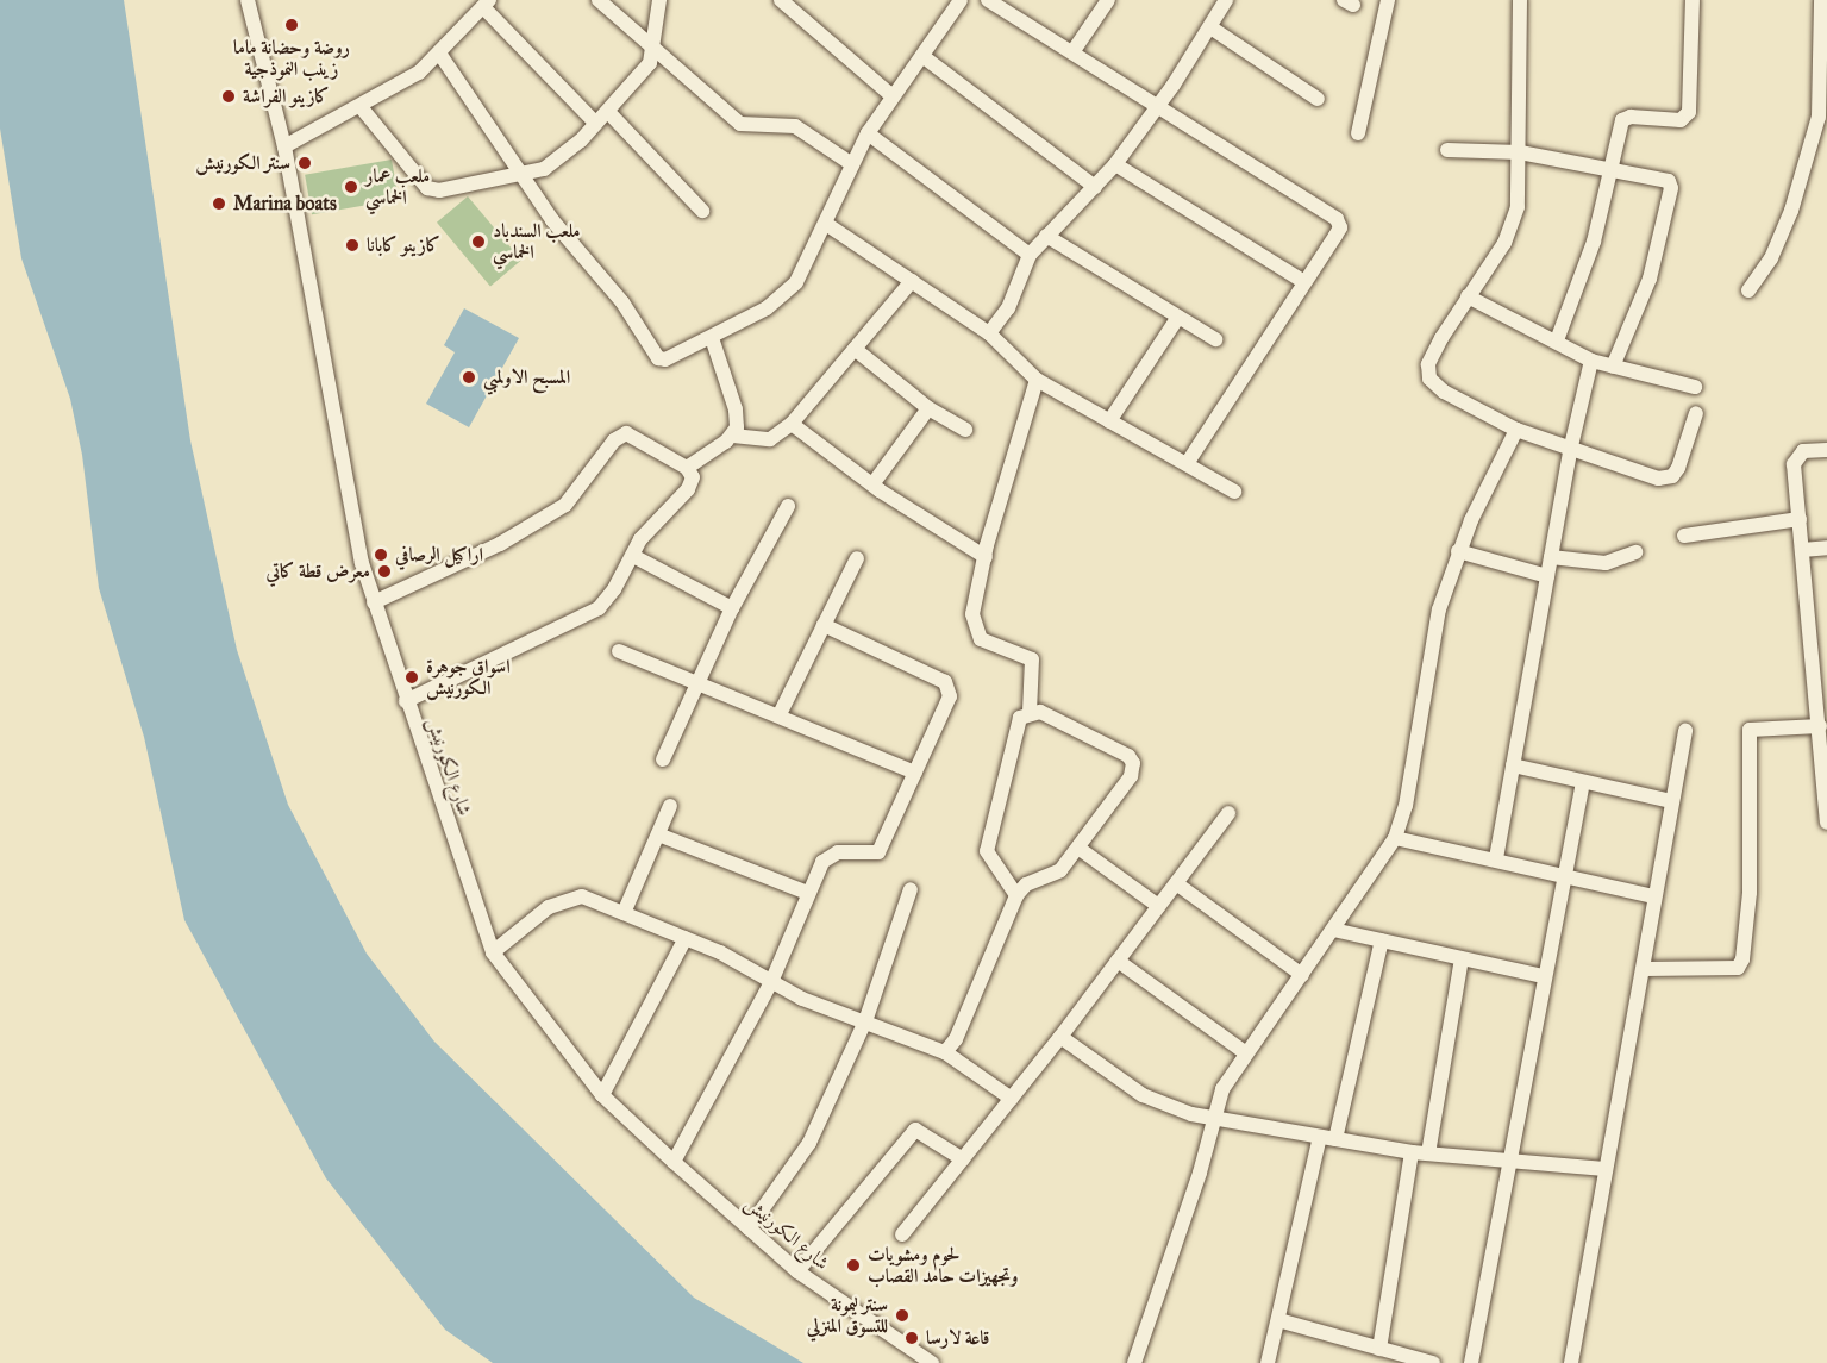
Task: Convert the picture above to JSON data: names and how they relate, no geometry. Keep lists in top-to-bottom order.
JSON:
{
  "streets": {
    "street": ["شارع الكورنيش"]
  },
  "places": [
    "روضة وحضانة ماما زينب النموذجية",
    "كازينو الفراشة",
    "سنتر الكورنيش",
    "ملعب عمار الخماسي",
    "Marina boats",
    "ملعب السندباد الخماسي",
    "كازينو كابانا",
    "المسبح الاولمبي",
    "اراكيل الرصافي",
    "معرض قطة كاتي",
    "اسواق جوهرة الكورنيش",
    "لحوم ومشويات وتجهيزات حامد القصاب",
    "سنتر ليمونة للتسوق المنزلي",
    "قاعة لارسا"
  ]
}
